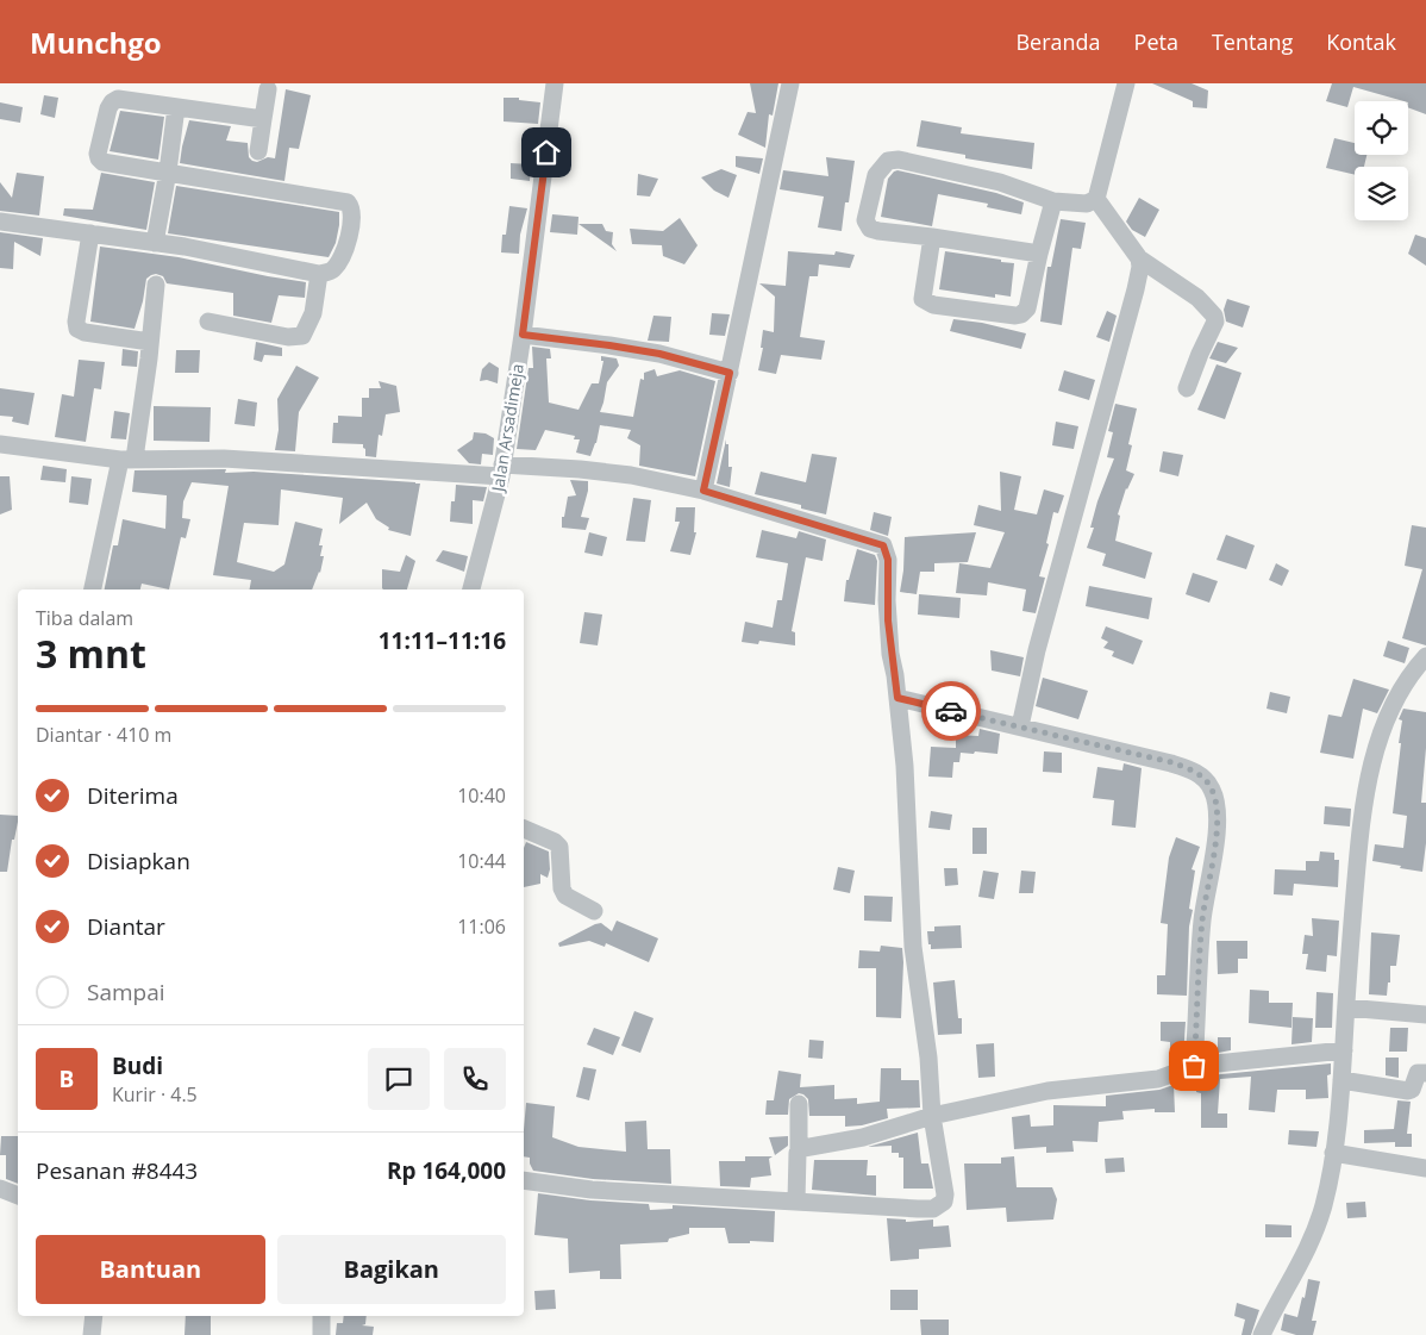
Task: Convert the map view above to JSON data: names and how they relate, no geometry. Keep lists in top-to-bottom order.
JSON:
{
  "streets": {
    "street": ["Jalan Arsadimeja"]
  },
  "page": {
    "header": "Munchgo",
    "nav": [
      "Beranda",
      "Peta",
      "Tentang",
      "Kontak"
    ],
    "heading": ["3 mnt", "Tiba dalam", "11:11–11:16"],
    "panel": [
      "Budi",
      "Kurir · 4.5",
      "Pesanan #8443",
      "Rp 164,000"
    ],
    "bar": "Diantar · 410 m",
    "list": [
      ["Diterima", "10:40"],
      ["Disiapkan", "10:44"],
      ["Diantar", "11:06"],
      "Sampai"
    ],
    "round": "B",
    "buttons": ["Bantuan", "Bagikan"]
  }
}
